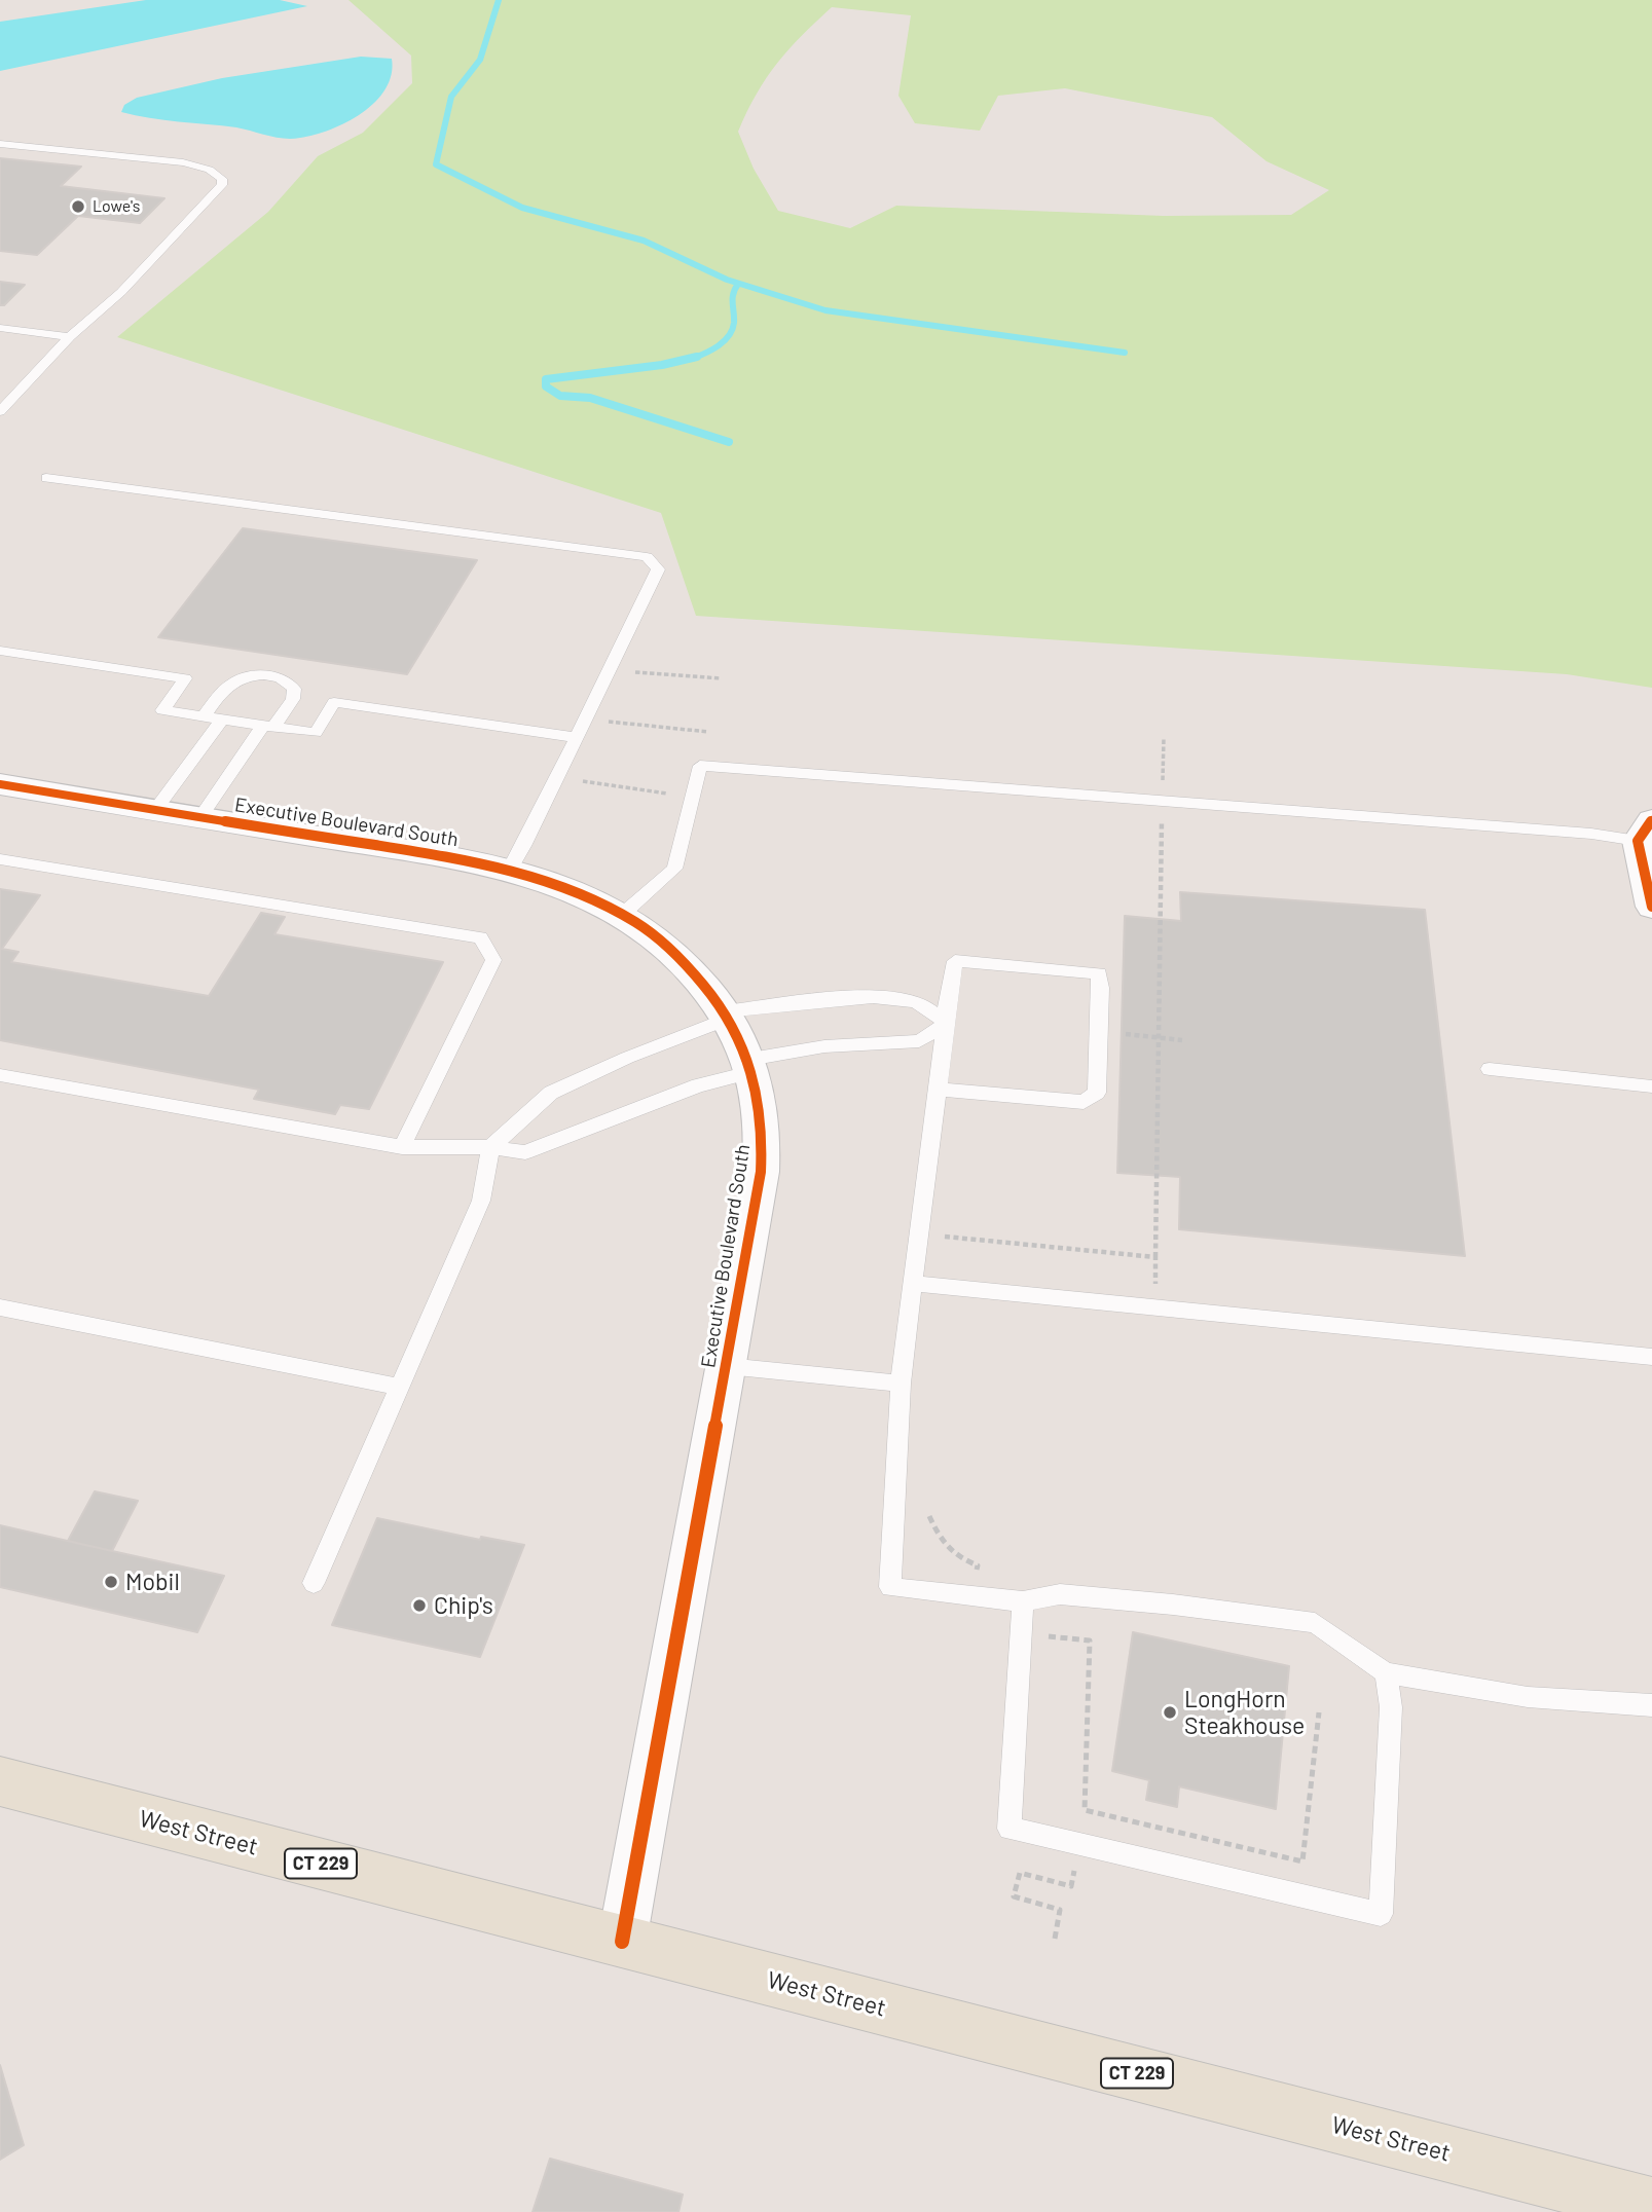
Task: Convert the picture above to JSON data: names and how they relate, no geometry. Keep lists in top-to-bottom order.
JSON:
{
  "streets": {
    "main road": ["West Street", "CT 229"],
    "street": ["Executive Boulevard South"]
  },
  "crossings": [
    ["Executive Boulevard South", "West Street"]
  ],
  "places": [
    "Lowe's",
    "Mobil",
    "Chip's",
    "LongHorn Steakhouse"
  ]
}
